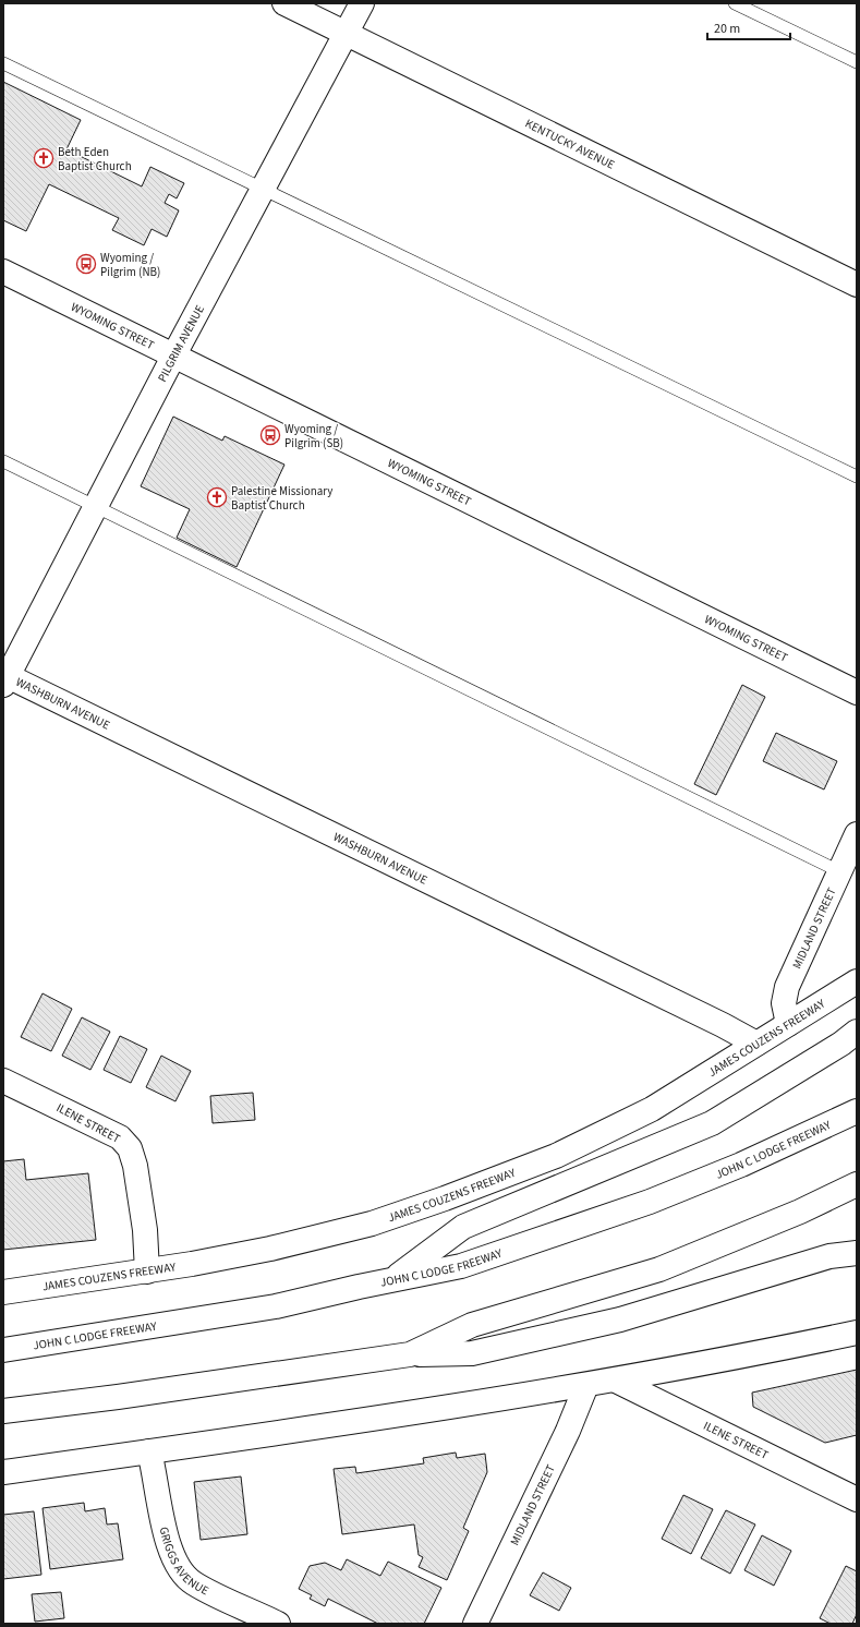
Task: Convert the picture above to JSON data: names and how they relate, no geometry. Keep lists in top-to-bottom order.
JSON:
{
  "streets": {
    "main road": [
      "KENTUCKY AVENUE",
      "WYOMING STREET",
      "PILGRIM AVENUE",
      "WASHBURN AVENUE",
      "MIDLAND STREET",
      "JAMES COUZENS FREEWAY",
      "ILENE STREET",
      "JOHN C LODGE FREEWAY",
      "GRIGGS AVENUE"
    ]
  },
  "crossings": [
    ["KENTUCKY AVENUE", "PILGRIM AVENUE"],
    ["WYOMING STREET", "PILGRIM AVENUE"],
    ["PILGRIM AVENUE", "WASHBURN AVENUE"],
    ["WASHBURN AVENUE", "JAMES COUZENS FREEWAY"],
    ["MIDLAND STREET", "JAMES COUZENS FREEWAY"],
    ["JAMES COUZENS FREEWAY", "ILENE STREET"]
  ],
  "places": {
    "church": ["Beth Eden Baptist Church", "Palestine Missionary Baptist Church"],
    "bus stop": ["Wyoming / Pilgrim (NB)", "Wyoming / Pilgrim (SB)"]
  },
  "scale_bar": "20 m"
}
